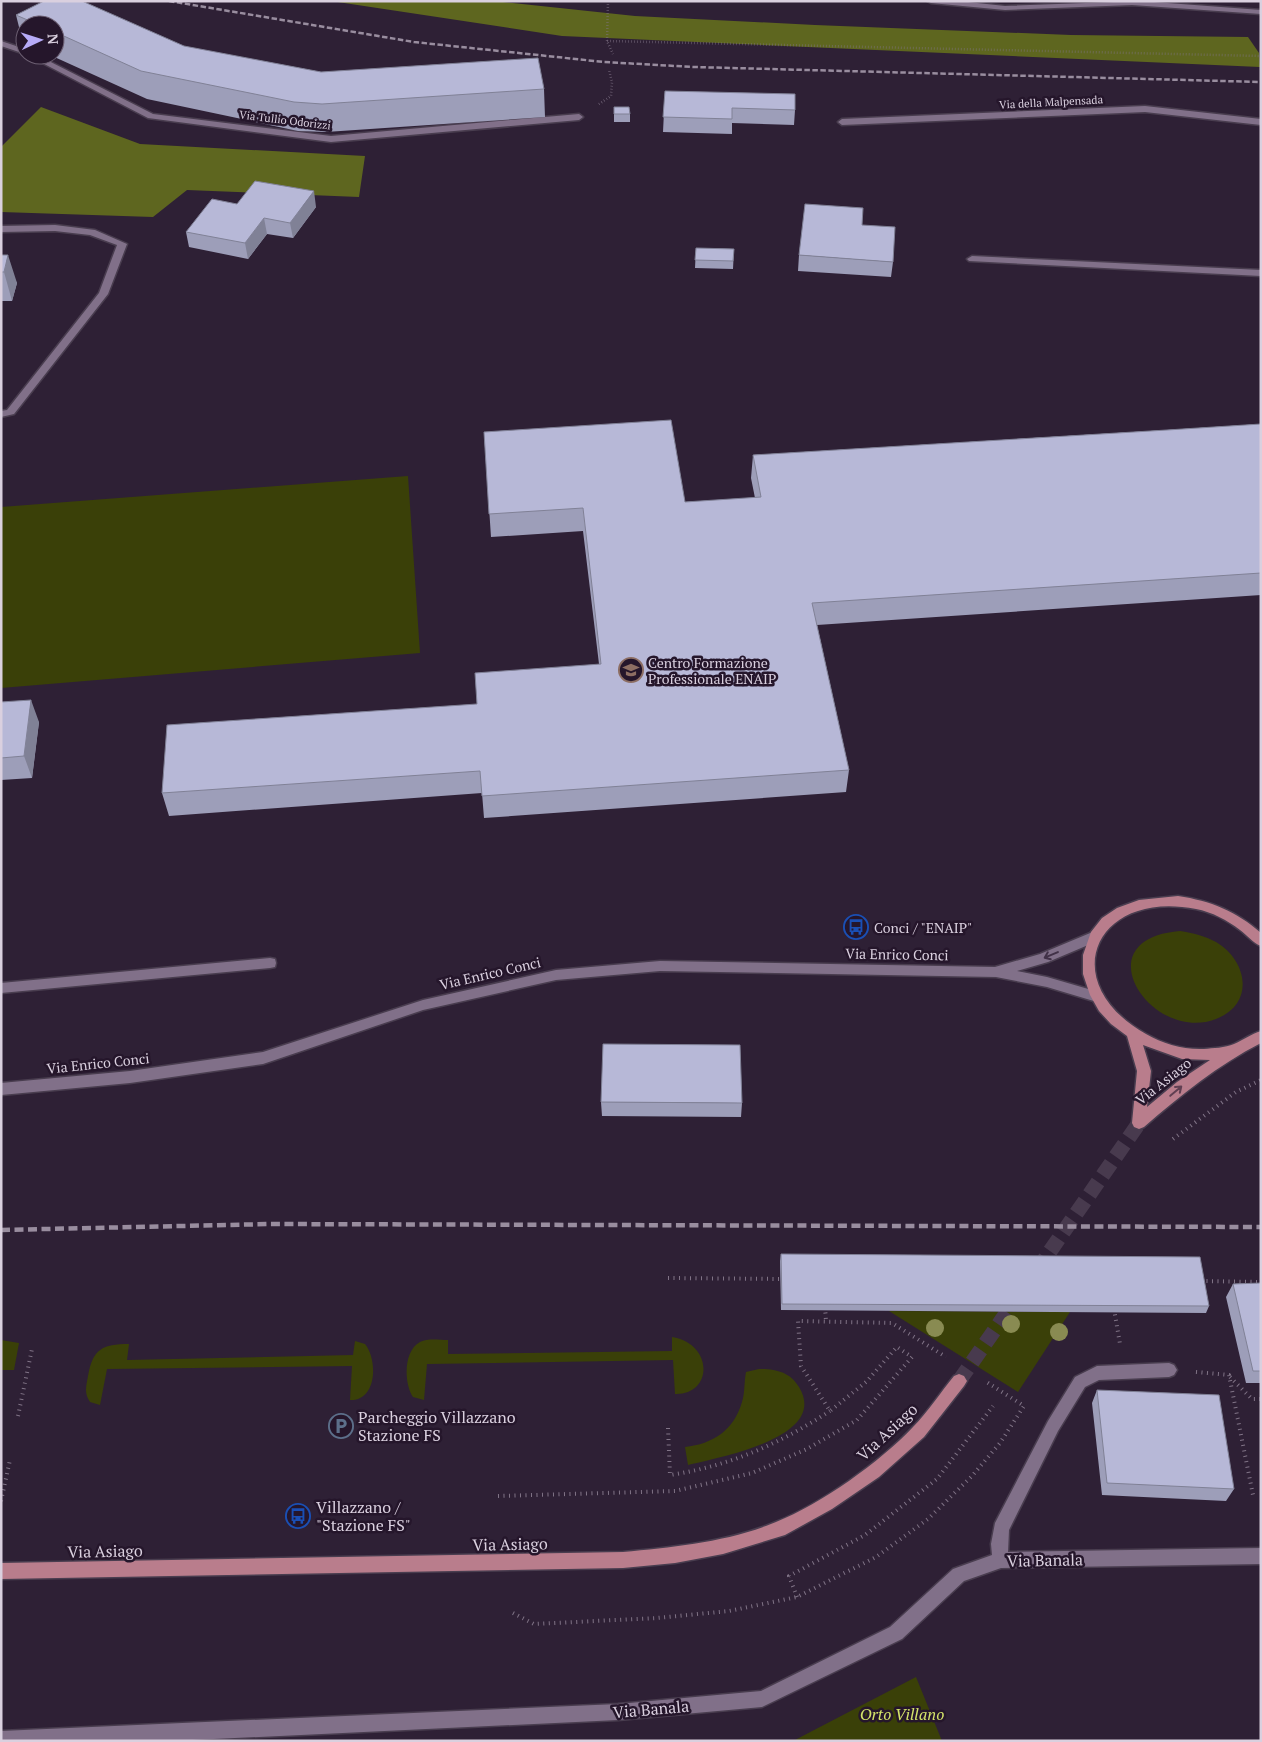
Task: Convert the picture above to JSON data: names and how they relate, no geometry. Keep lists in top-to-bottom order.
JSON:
{
  "streets": {
    "main road": ["Via Asiago"],
    "street": [
      "Via della Malpensada",
      "Via Tullio Odorizzi",
      "Via Enrico Conci",
      "Via Banala"
    ]
  },
  "crossings": [
    ["Via Enrico Conci", "Via Asiago"]
  ],
  "parks": ["Orto Villano"],
  "places": {
    "school or university": ["Centro Formazione Professionale ENAIP"],
    "bus stop": ["Conci / \"ENAIP\"", "Villazzano / \"Stazione FS\""],
    "parking": ["Parcheggio Villazzano Stazione FS"]
  },
  "north": "right"
}
